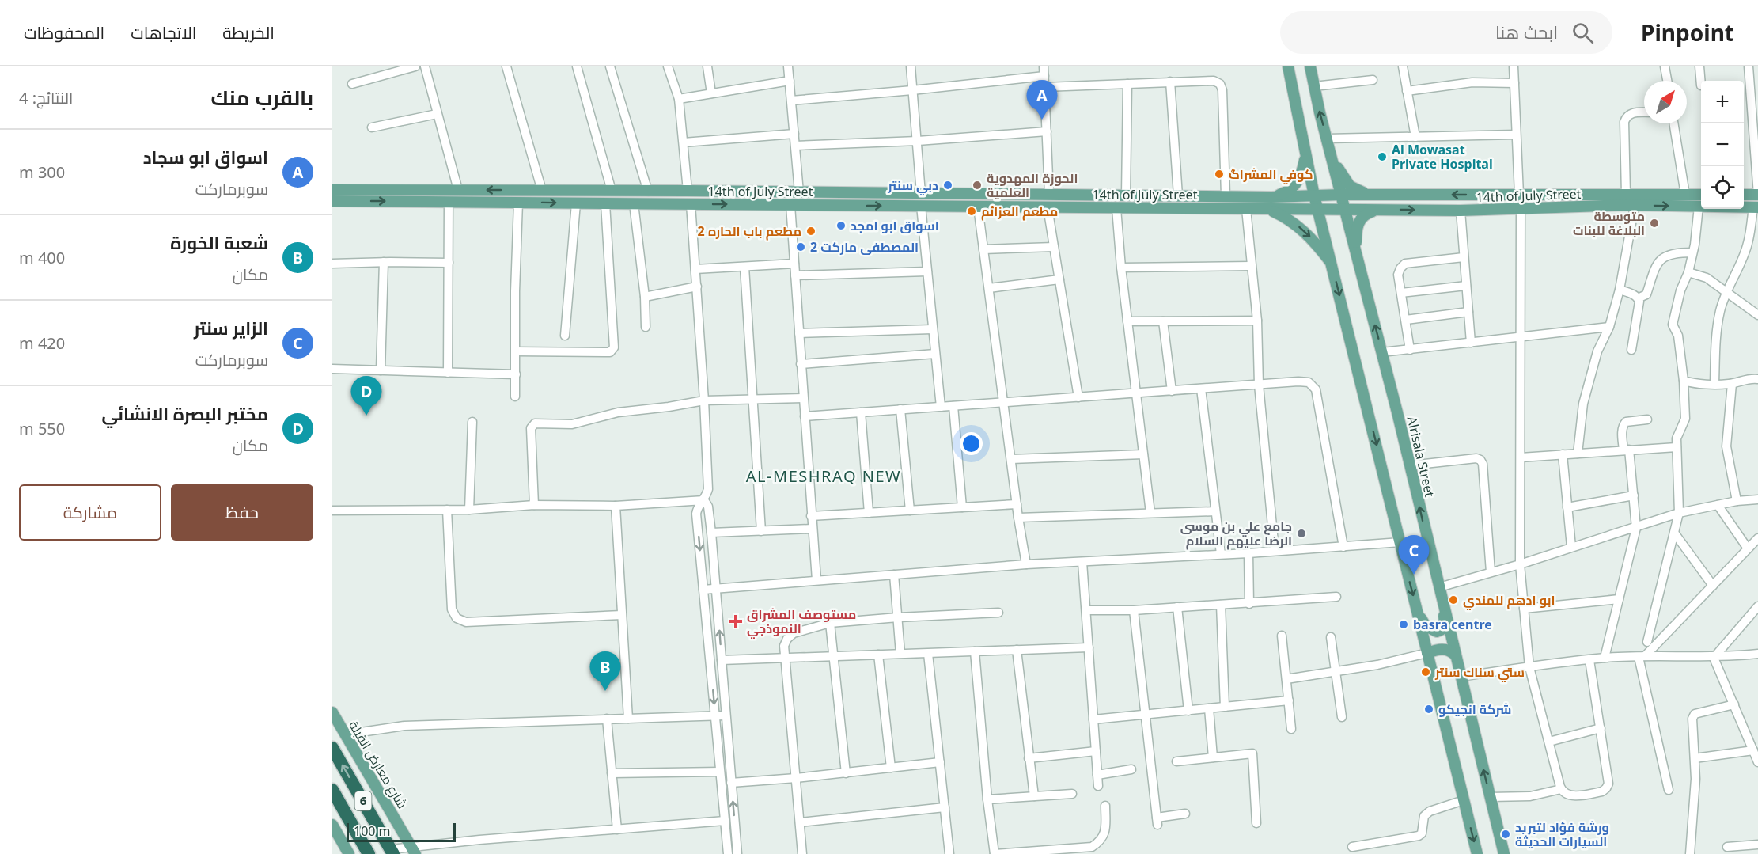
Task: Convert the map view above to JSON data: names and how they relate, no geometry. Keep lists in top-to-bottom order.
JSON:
{
  "streets": {
    "highway": ["6"],
    "main road": ["14th of July Street", "Alrisala Street", "شارع معارض القبلة"]
  },
  "crossings": [
    ["14th of July Street", "Alrisala Street"]
  ],
  "districts": ["AL-MESHRAQ NEW"],
  "places": {
    "other": [
      "Al Mowasat Private Hospital",
      "كوفي المشراگ",
      "دبي سنتر",
      "الحوزة المهدوية العلمية",
      "مطعم العزائم",
      "متوسطة البلاغة للبنات",
      "اسواق ابو امجد",
      "مطعم باب الحاره 2",
      "المصطفى ماركت 2",
      "جامع علي بن موسى الرضا عليهم السلام",
      "ابو ادهم للمندي",
      "basra centre",
      "ستي سناك سنتر",
      "شركة انجيكو",
      "ورشة فؤاد لتبريد السيارات الحديثة"
    ],
    "health": ["مستوصف المشراق النموذجي"]
  },
  "scale_bar": "100 m",
  "north": "top right",
  "page": {
    "header": "Pinpoint",
    "search": "ابحث هنا",
    "nav": ["الخريطة", "الاتجاهات", "المحفوظات"],
    "heading": ["بالقرب منك", "النتائج: 4"],
    "pins": [
      "A",
      "D",
      "C",
      "B"
    ],
    "map_buttons": ["+", "−"],
    "list": [
      {
        "mark": "A",
        "name": "اسواق ابو سجاد",
        "note": "سوبرماركت",
        "value": "300 m"
      },
      {
        "mark": "B",
        "name": "شعبة الخورة",
        "note": "مكان",
        "value": "400 m"
      },
      {
        "mark": "C",
        "name": "الزاير سنتر",
        "note": "سوبرماركت",
        "value": "420 m"
      },
      {
        "mark": "D",
        "name": "مختبر البصرة الانشائي",
        "note": "مكان",
        "value": "550 m"
      }
    ],
    "buttons": ["حفظ", "مشاركة"],
    "scale": "100 m"
  }
}
